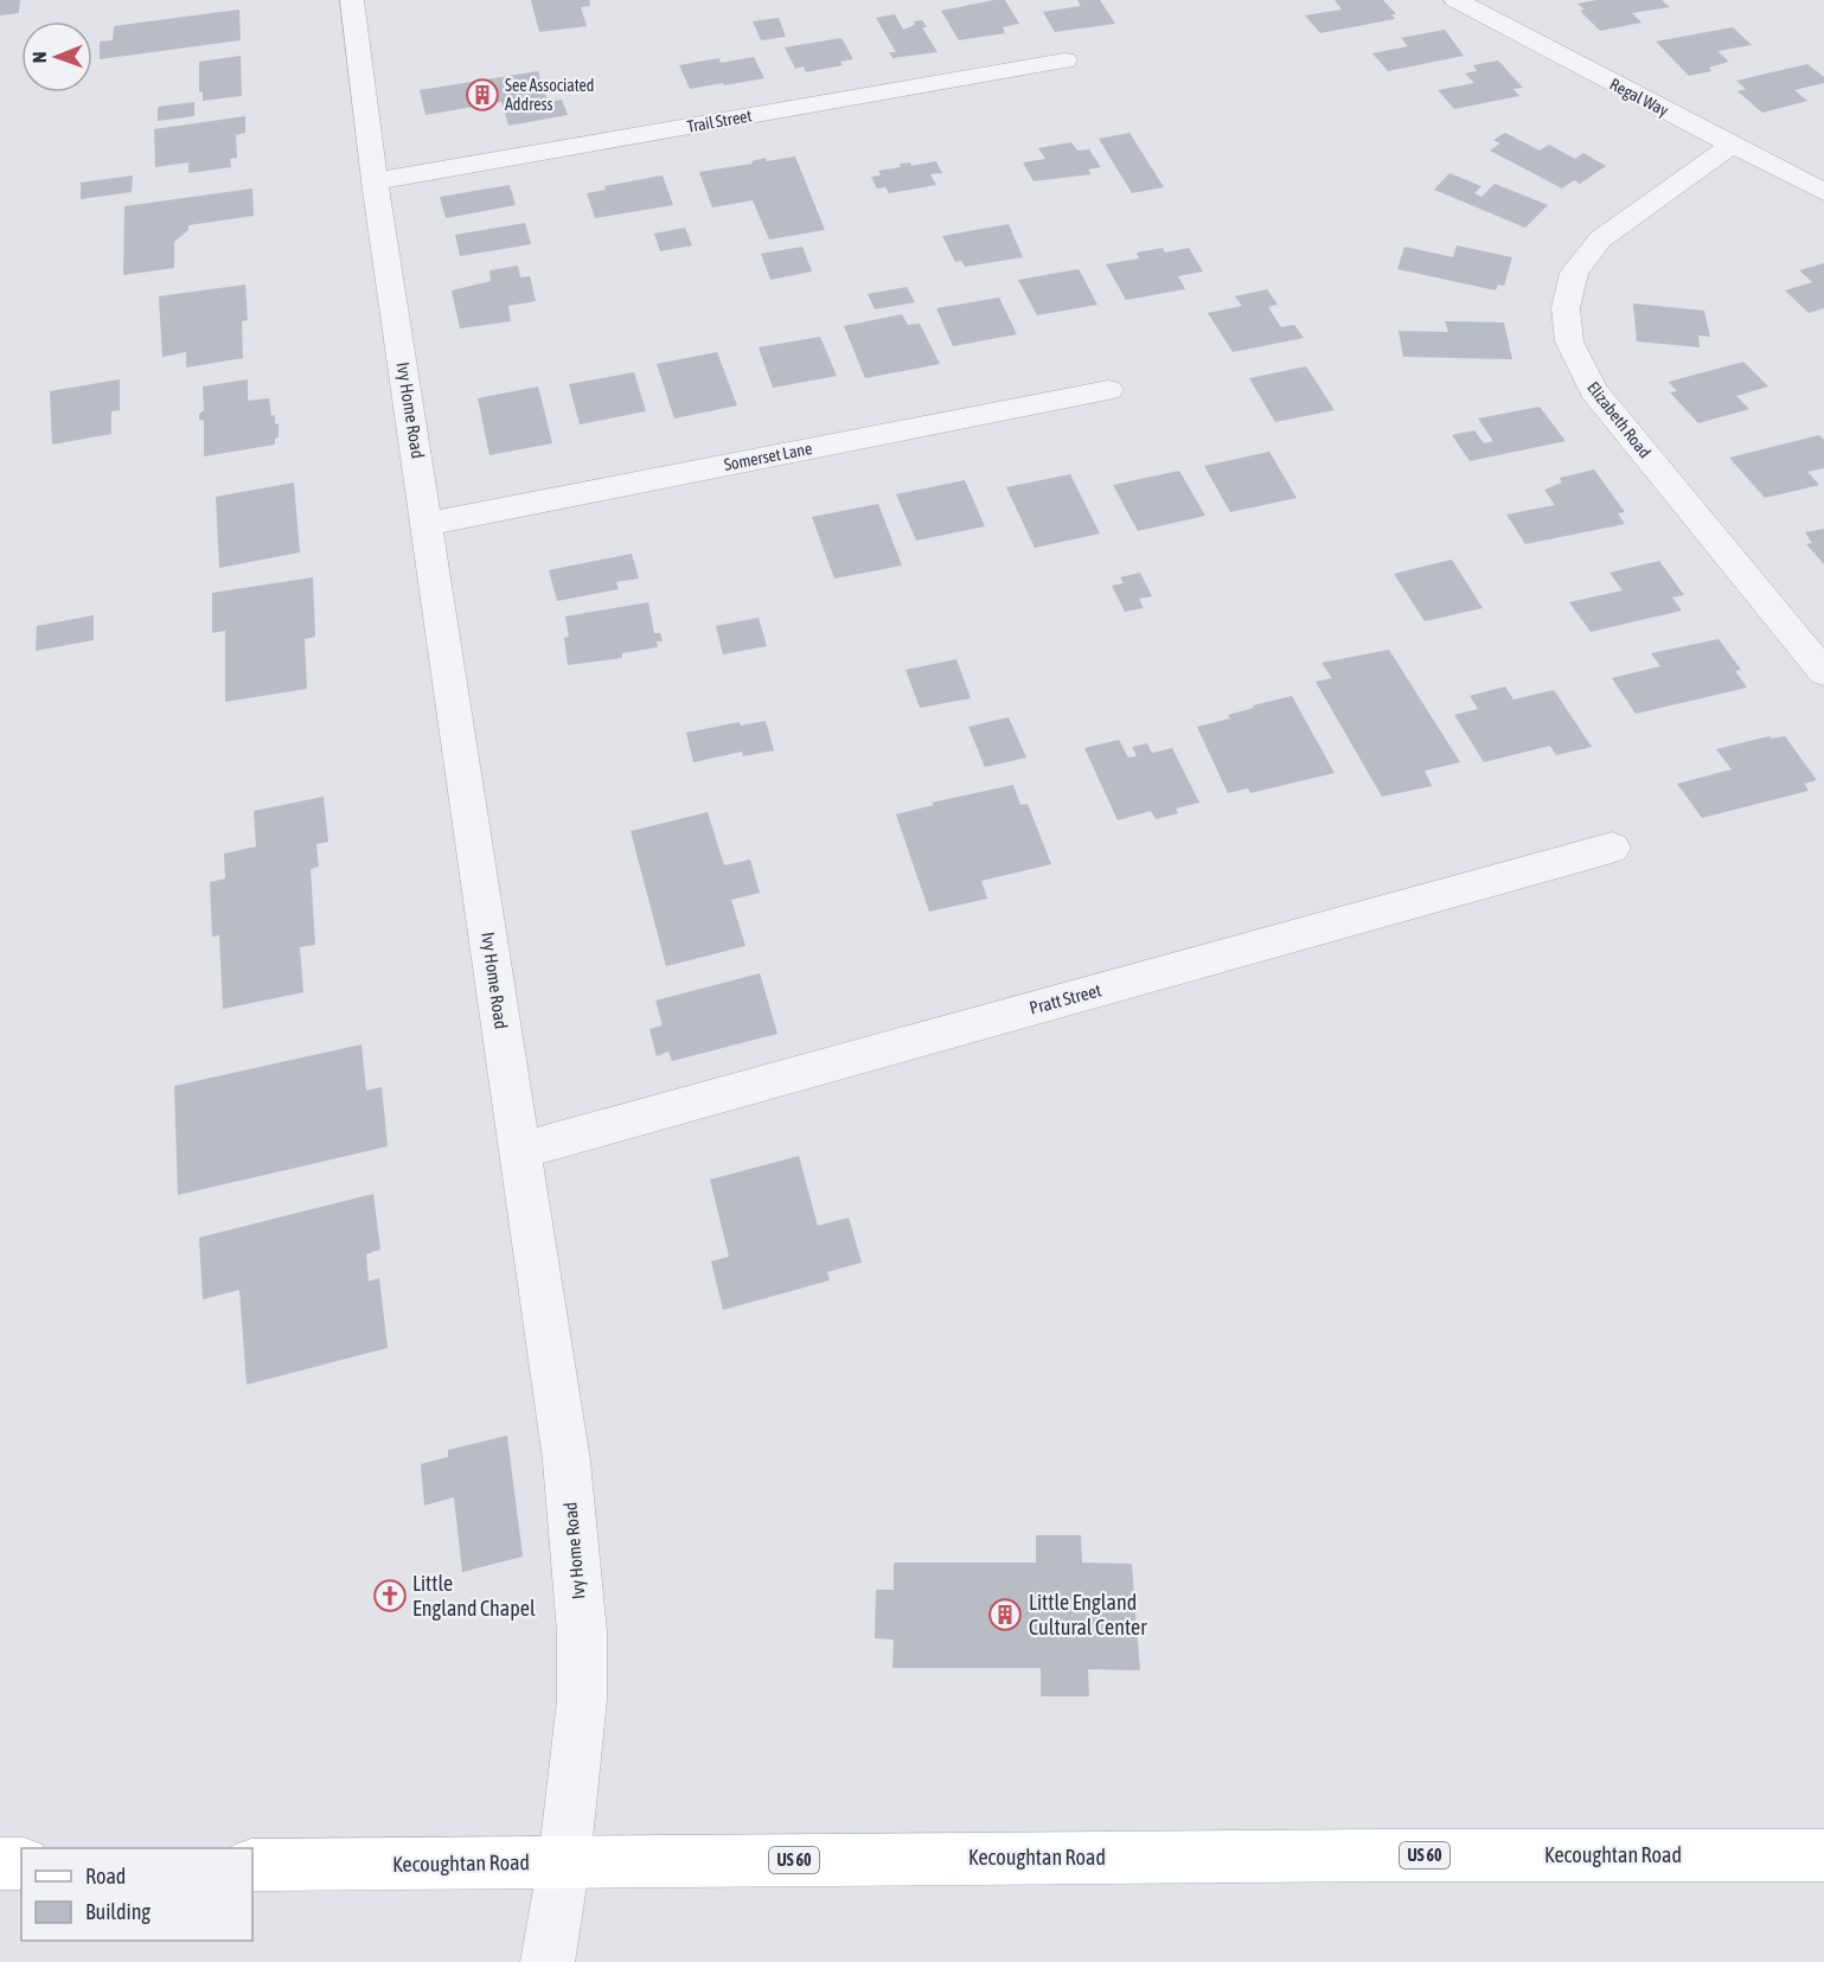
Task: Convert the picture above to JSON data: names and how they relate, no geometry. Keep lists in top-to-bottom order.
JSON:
{
  "streets": {
    "main road": ["US 60", "Kecoughtan Road"],
    "street": [
      "Regal Way",
      "Trail Street",
      "Ivy Home Road",
      "Elizabeth Road",
      "Somerset Lane",
      "Pratt Street"
    ]
  },
  "crossings": [
    ["Regal Way", "Elizabeth Road"],
    ["Trail Street", "Ivy Home Road"],
    ["Ivy Home Road", "Somerset Lane"],
    ["Ivy Home Road", "Pratt Street"],
    ["Ivy Home Road", "Kecoughtan Road"]
  ],
  "places": {
    "building": ["See Associated Address", "Little England Cultural Center"],
    "church": ["Little England Chapel"]
  },
  "legend": ["Road", "Building"],
  "north": "left"
}
